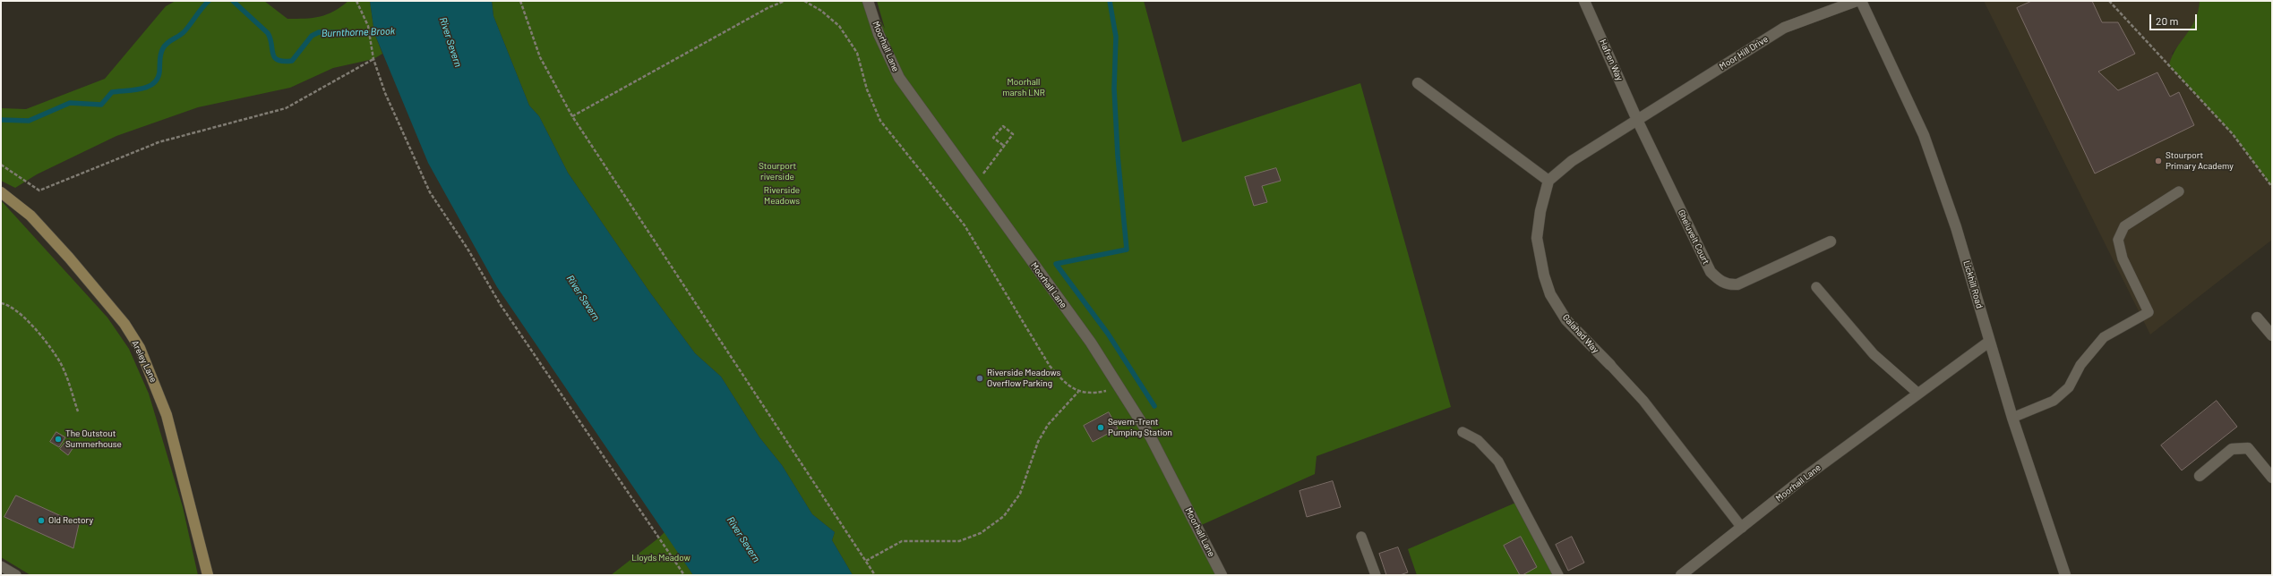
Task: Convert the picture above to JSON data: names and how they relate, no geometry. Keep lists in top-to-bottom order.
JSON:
{
  "streets": {
    "street": [
      "Moorhall Lane",
      "Moor Hill Drive",
      "Hafren Way",
      "Gheluvelt Court",
      "Lickhill Road",
      "Galahad Way",
      "Areley Lane"
    ]
  },
  "crossings": [
    ["Moorhall Lane", "Lickhill Road"],
    ["Moorhall Lane", "Galahad Way"],
    ["Moor Hill Drive", "Hafren Way"],
    ["Moor Hill Drive", "Gheluvelt Court"],
    ["Hafren Way", "Gheluvelt Court"]
  ],
  "water": ["Burnthorne Brook", "River Severn"],
  "parks": [
    "Moorhall marsh LNR",
    "Stourport riverside",
    "Riverside Meadows",
    "Lloyds Meadow"
  ],
  "places": [
    "Stourport Primary Academy",
    "Riverside Meadows Overflow Parking",
    "Severn-Trent Pumping Station",
    "The Outstout Summerhouse",
    "Old Rectory"
  ],
  "scale_bar": "20 m"
}
